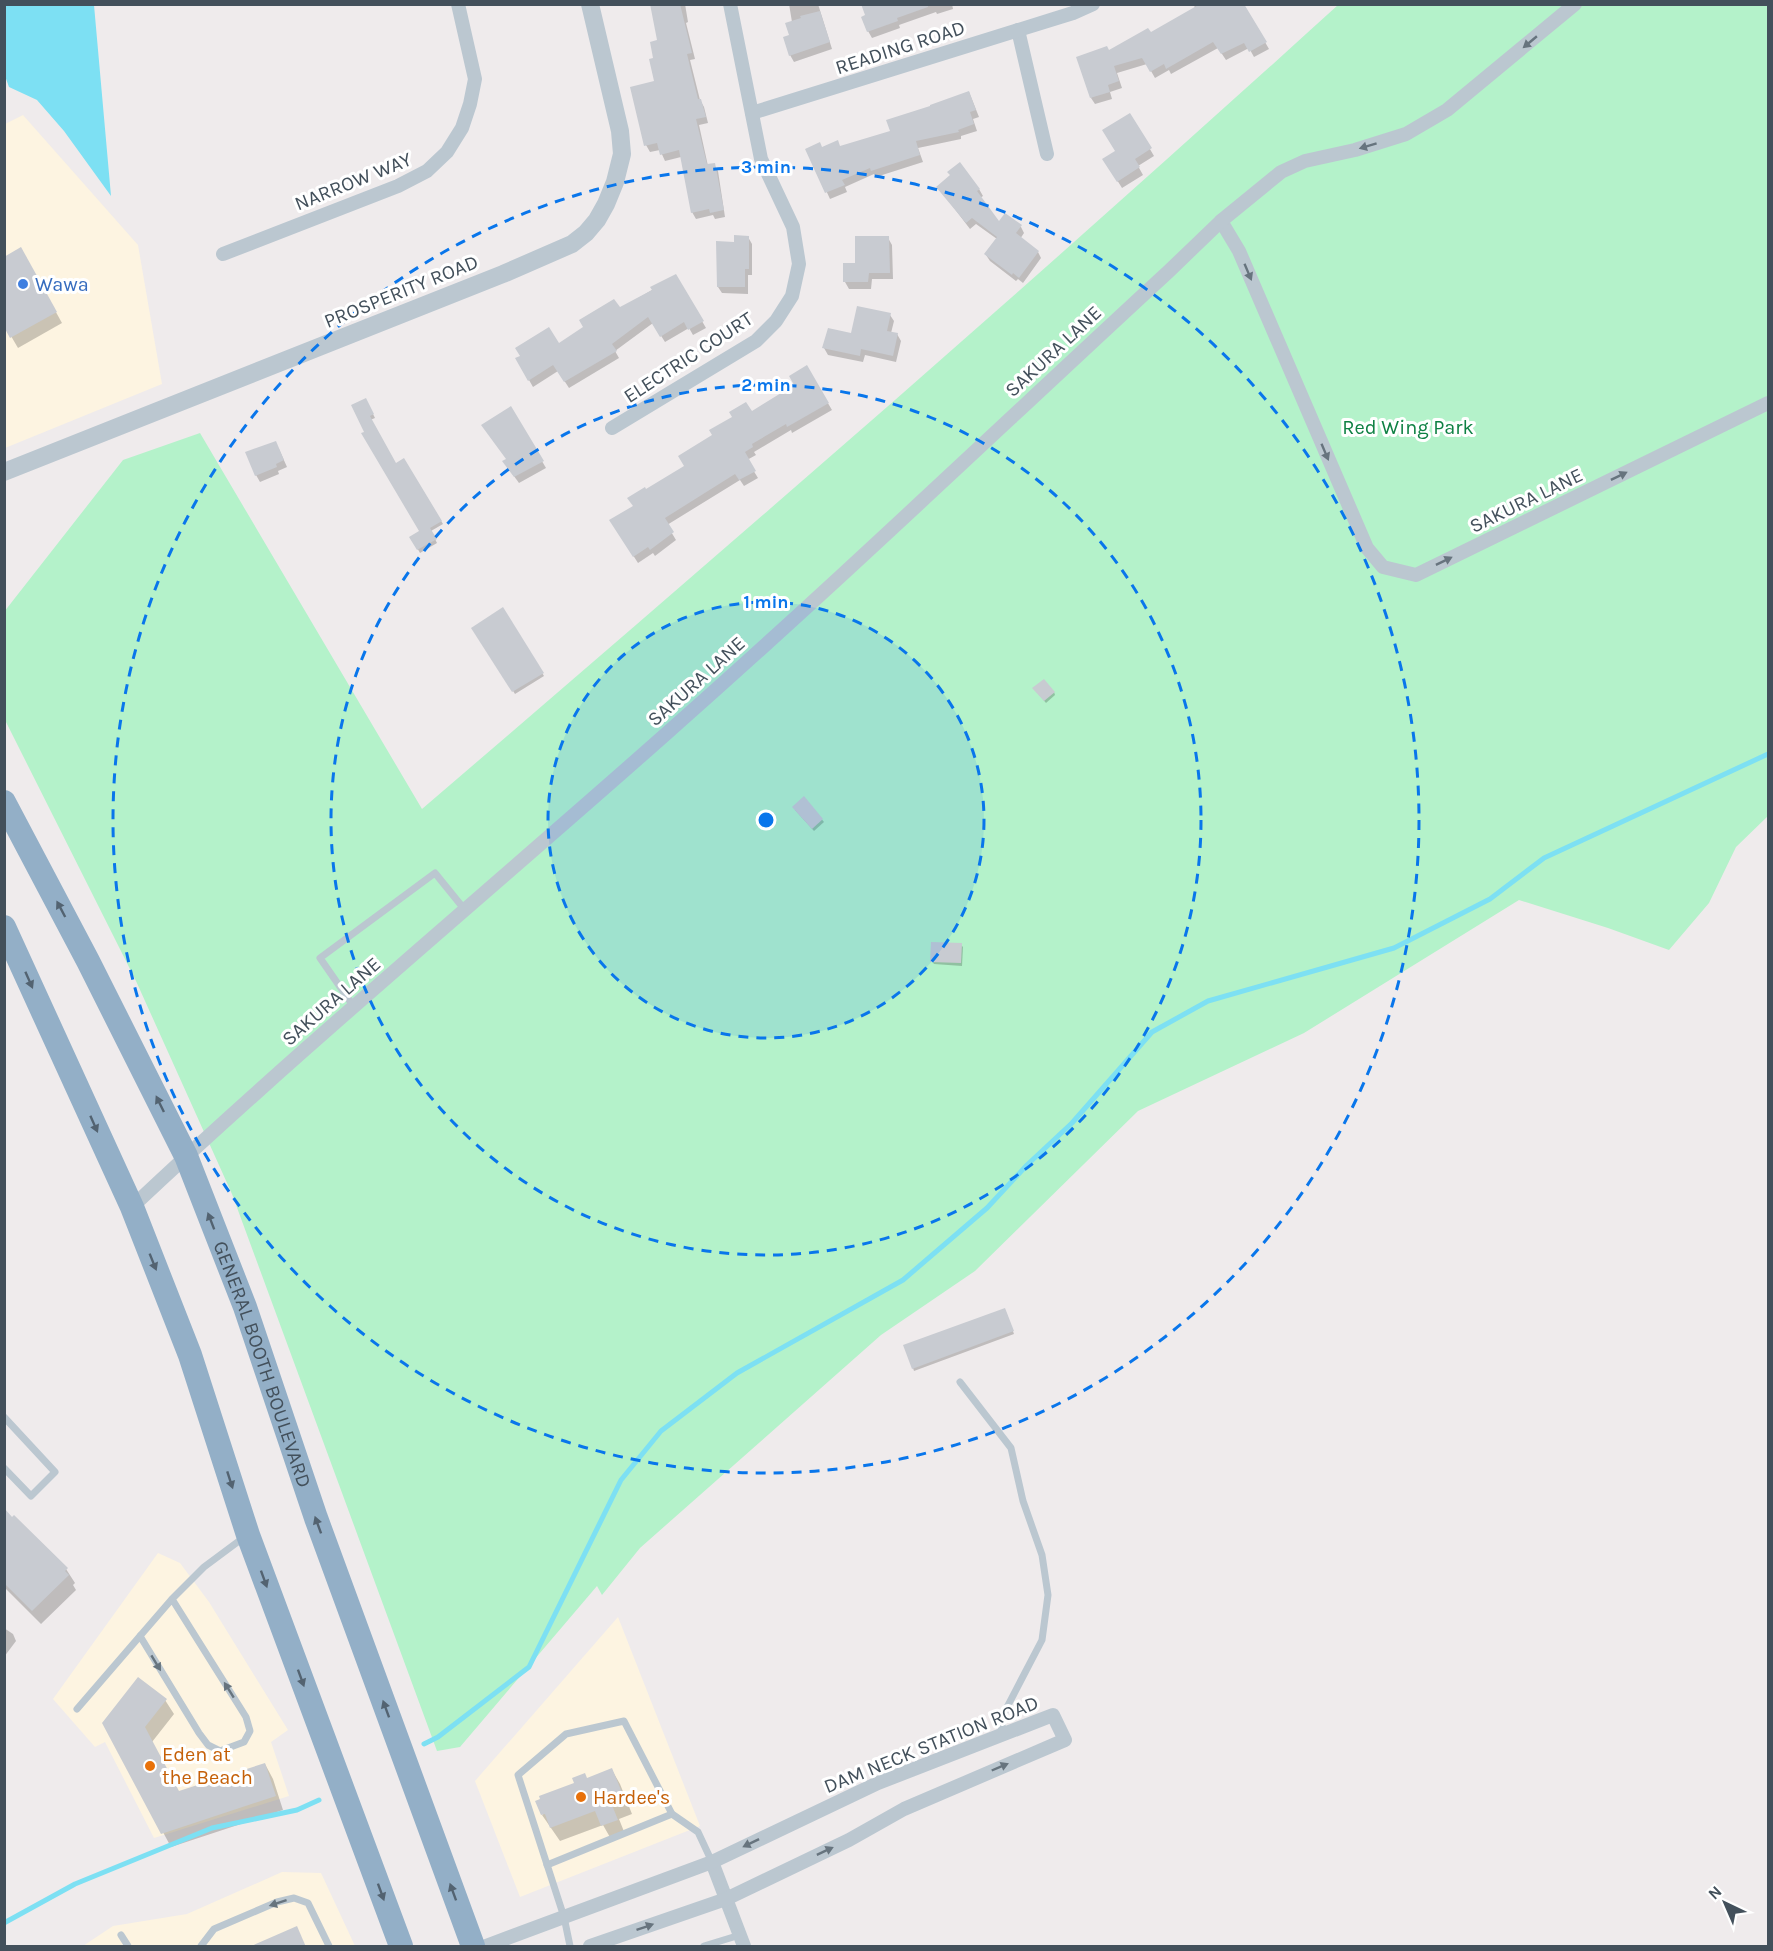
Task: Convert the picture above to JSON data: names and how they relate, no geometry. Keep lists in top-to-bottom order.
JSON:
{
  "streets": {
    "highway": ["GENERAL BOOTH BOULEVARD"],
    "street": [
      "READING ROAD",
      "NARROW WAY",
      "PROSPERITY ROAD",
      "SAKURA LANE",
      "ELECTRIC COURT",
      "DAM NECK STATION ROAD"
    ]
  },
  "crossings": [
    ["READING ROAD", "ELECTRIC COURT"],
    ["SAKURA LANE", "GENERAL BOOTH BOULEVARD"]
  ],
  "parks": ["Red Wing Park"],
  "places": ["Wawa", "Eden at the Beach", "Hardee's"],
  "north": "top left",
  "rings": ["3 min", "2 min", "1 min"]
}
